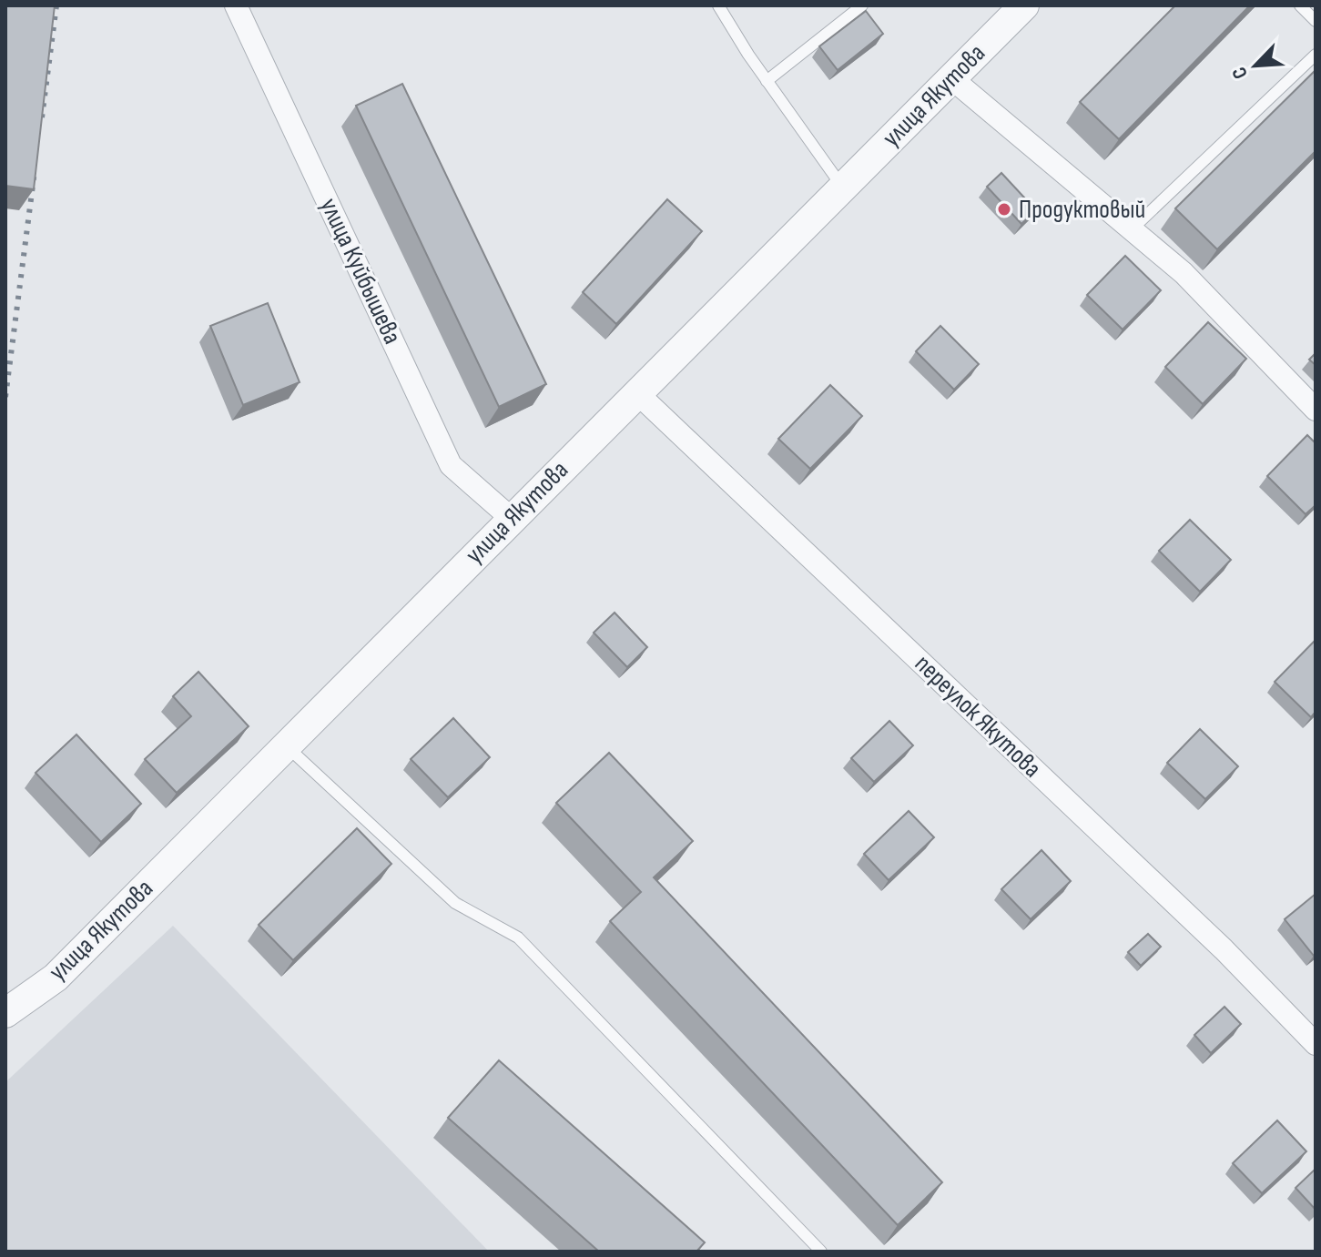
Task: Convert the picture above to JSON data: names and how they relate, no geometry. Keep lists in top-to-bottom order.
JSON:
{
  "streets": {
    "street": ["улица Якутова", "улица Куйбышева", "переулок Якутова"]
  },
  "crossings": [
    ["улица Якутова", "улица Куйбышева"],
    ["улица Якутова", "переулок Якутова"]
  ],
  "places": ["Продуктовый"],
  "north": "bottom left"
}
